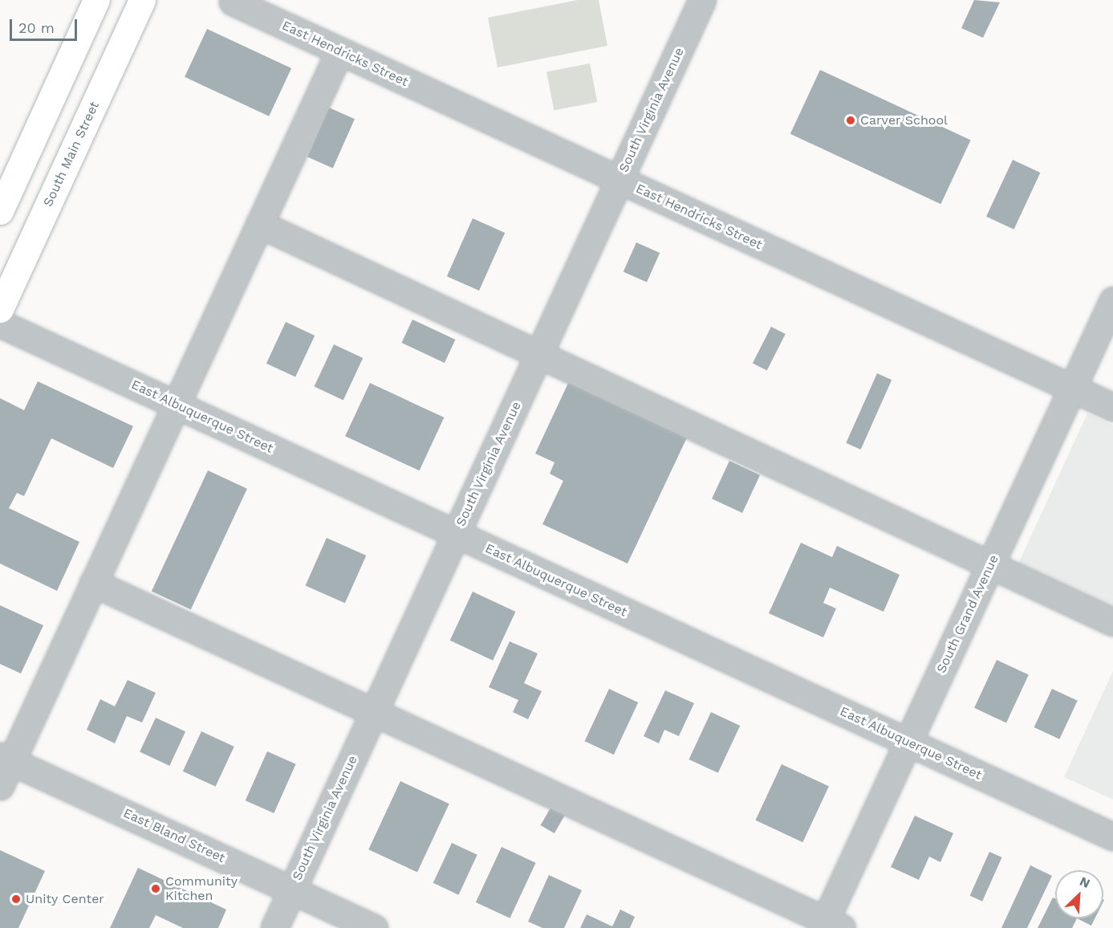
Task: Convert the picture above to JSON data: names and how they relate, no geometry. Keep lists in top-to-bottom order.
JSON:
{
  "streets": {
    "main road": ["South Main Street"],
    "street": [
      "East Hendricks Street",
      "South Virginia Avenue",
      "East Albuquerque Street",
      "South Grand Avenue",
      "East Bland Street"
    ]
  },
  "crossings": [
    ["East Hendricks Street", "South Virginia Avenue"],
    ["East Hendricks Street", "South Grand Avenue"],
    ["South Virginia Avenue", "East Albuquerque Street"],
    ["South Virginia Avenue", "East Bland Street"],
    ["East Albuquerque Street", "South Grand Avenue"]
  ],
  "places": ["Carver School", "Community Kitchen", "Unity Center"],
  "scale_bar": "20 m",
  "north": "top right"
}
